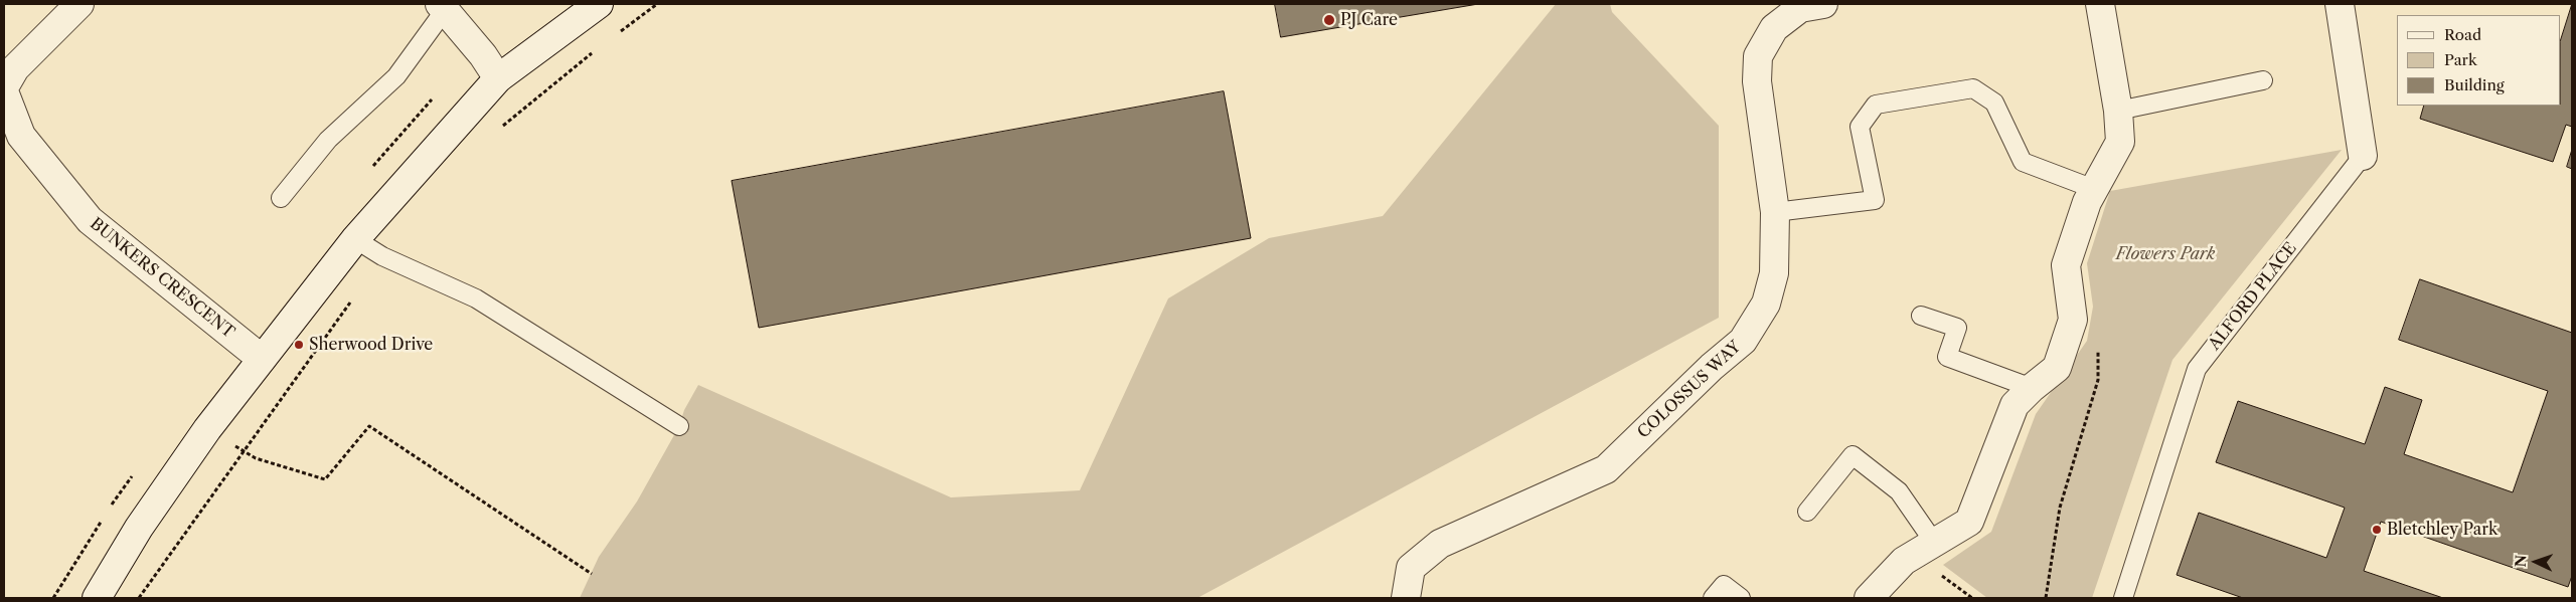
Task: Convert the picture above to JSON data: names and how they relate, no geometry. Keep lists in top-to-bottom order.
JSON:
{
  "streets": {
    "street": ["BUNKERS CRESCENT", "ALFORD PLACE", "COLOSSUS WAY"]
  },
  "parks": ["Flowers Park"],
  "places": ["PJ Care", "Sherwood Drive", "Bletchley Park"],
  "legend": ["Road", "Park", "Building"],
  "north": "left"
}
